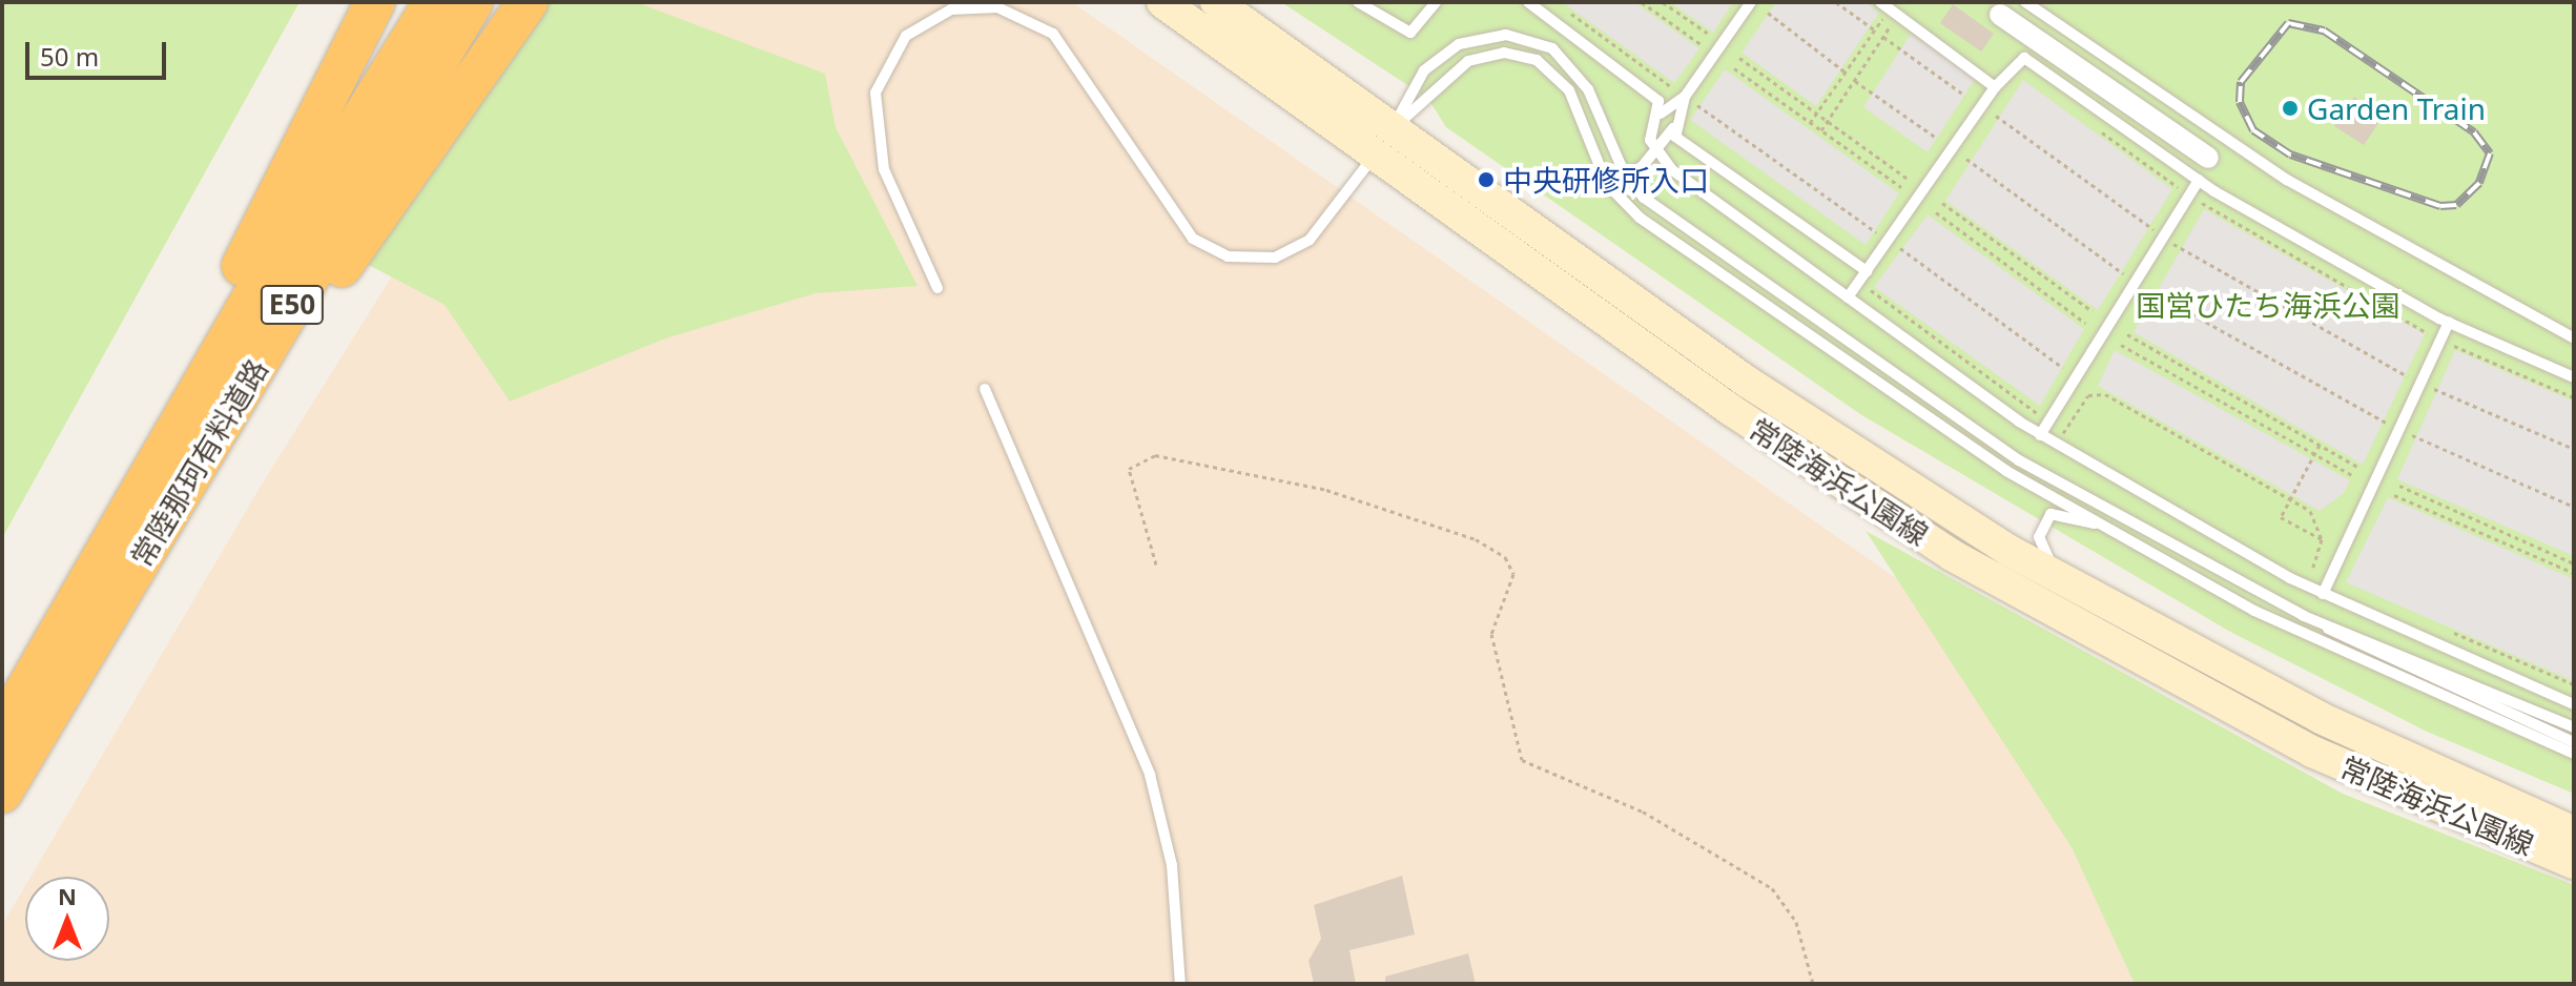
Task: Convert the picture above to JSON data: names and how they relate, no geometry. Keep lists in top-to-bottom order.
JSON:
{
  "streets": {
    "highway": ["E50", "常陸那珂有料道路"],
    "main road": ["常陸海浜公園線"]
  },
  "parks": ["国営ひたち海浜公園"],
  "places": ["Garden Train", "中央研修所入口"],
  "scale_bar": "50 m",
  "north": "top"
}
